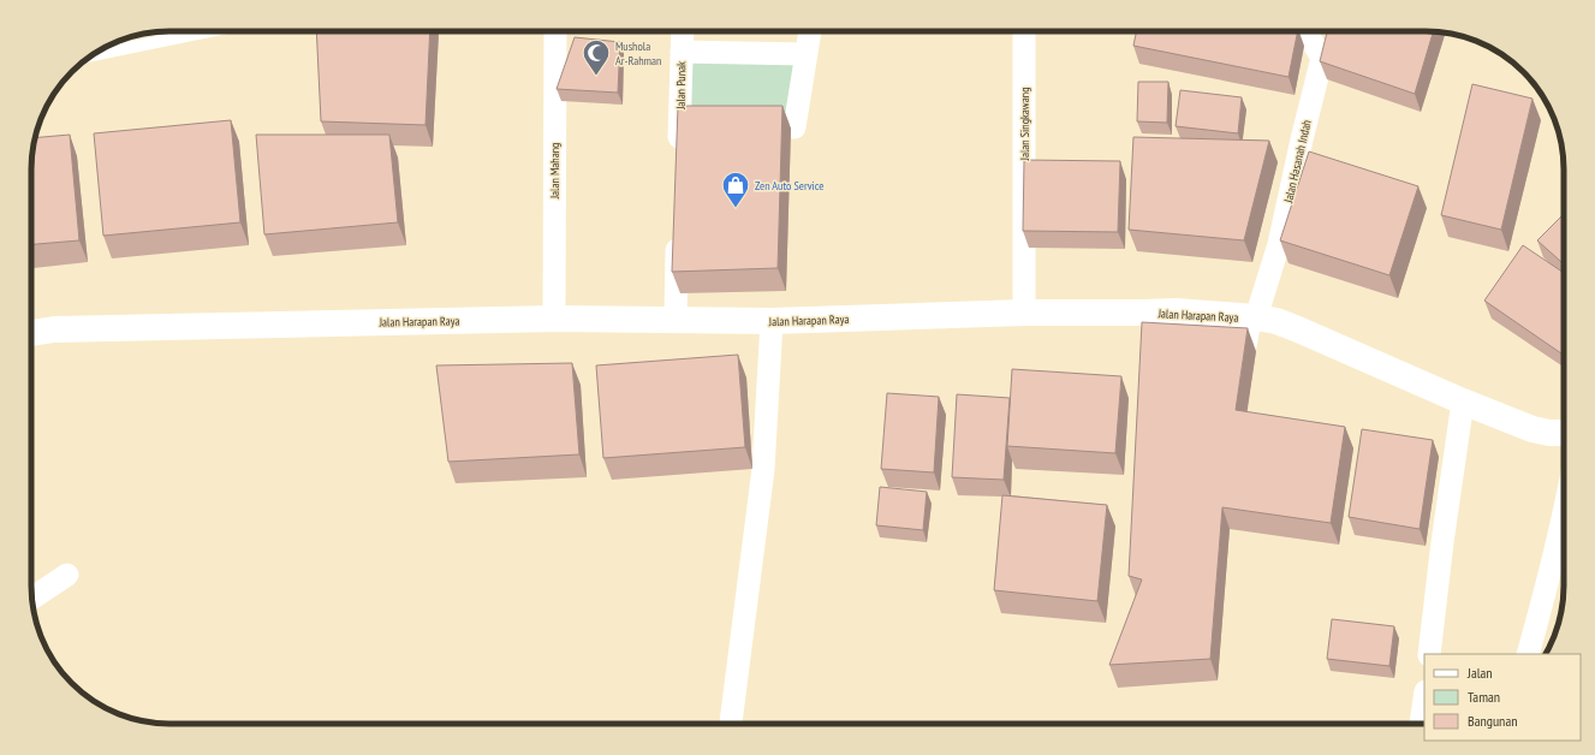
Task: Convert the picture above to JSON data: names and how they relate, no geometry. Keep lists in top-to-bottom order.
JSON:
{
  "streets": {
    "main road": ["Jalan Harapan Raya"],
    "street": [
      "Jalan Punak",
      "Jalan Singkawang",
      "Jalan Hasanah Indah",
      "Jalan Mahang"
    ]
  },
  "crossings": [
    ["Jalan Singkawang", "Jalan Harapan Raya"],
    ["Jalan Hasanah Indah", "Jalan Harapan Raya"],
    ["Jalan Mahang", "Jalan Harapan Raya"]
  ],
  "places": {
    "mosque": ["Mushola Ar-Rahman"],
    "shop": ["Zen Auto Service"]
  },
  "legend": ["Jalan", "Taman", "Bangunan"]
}
